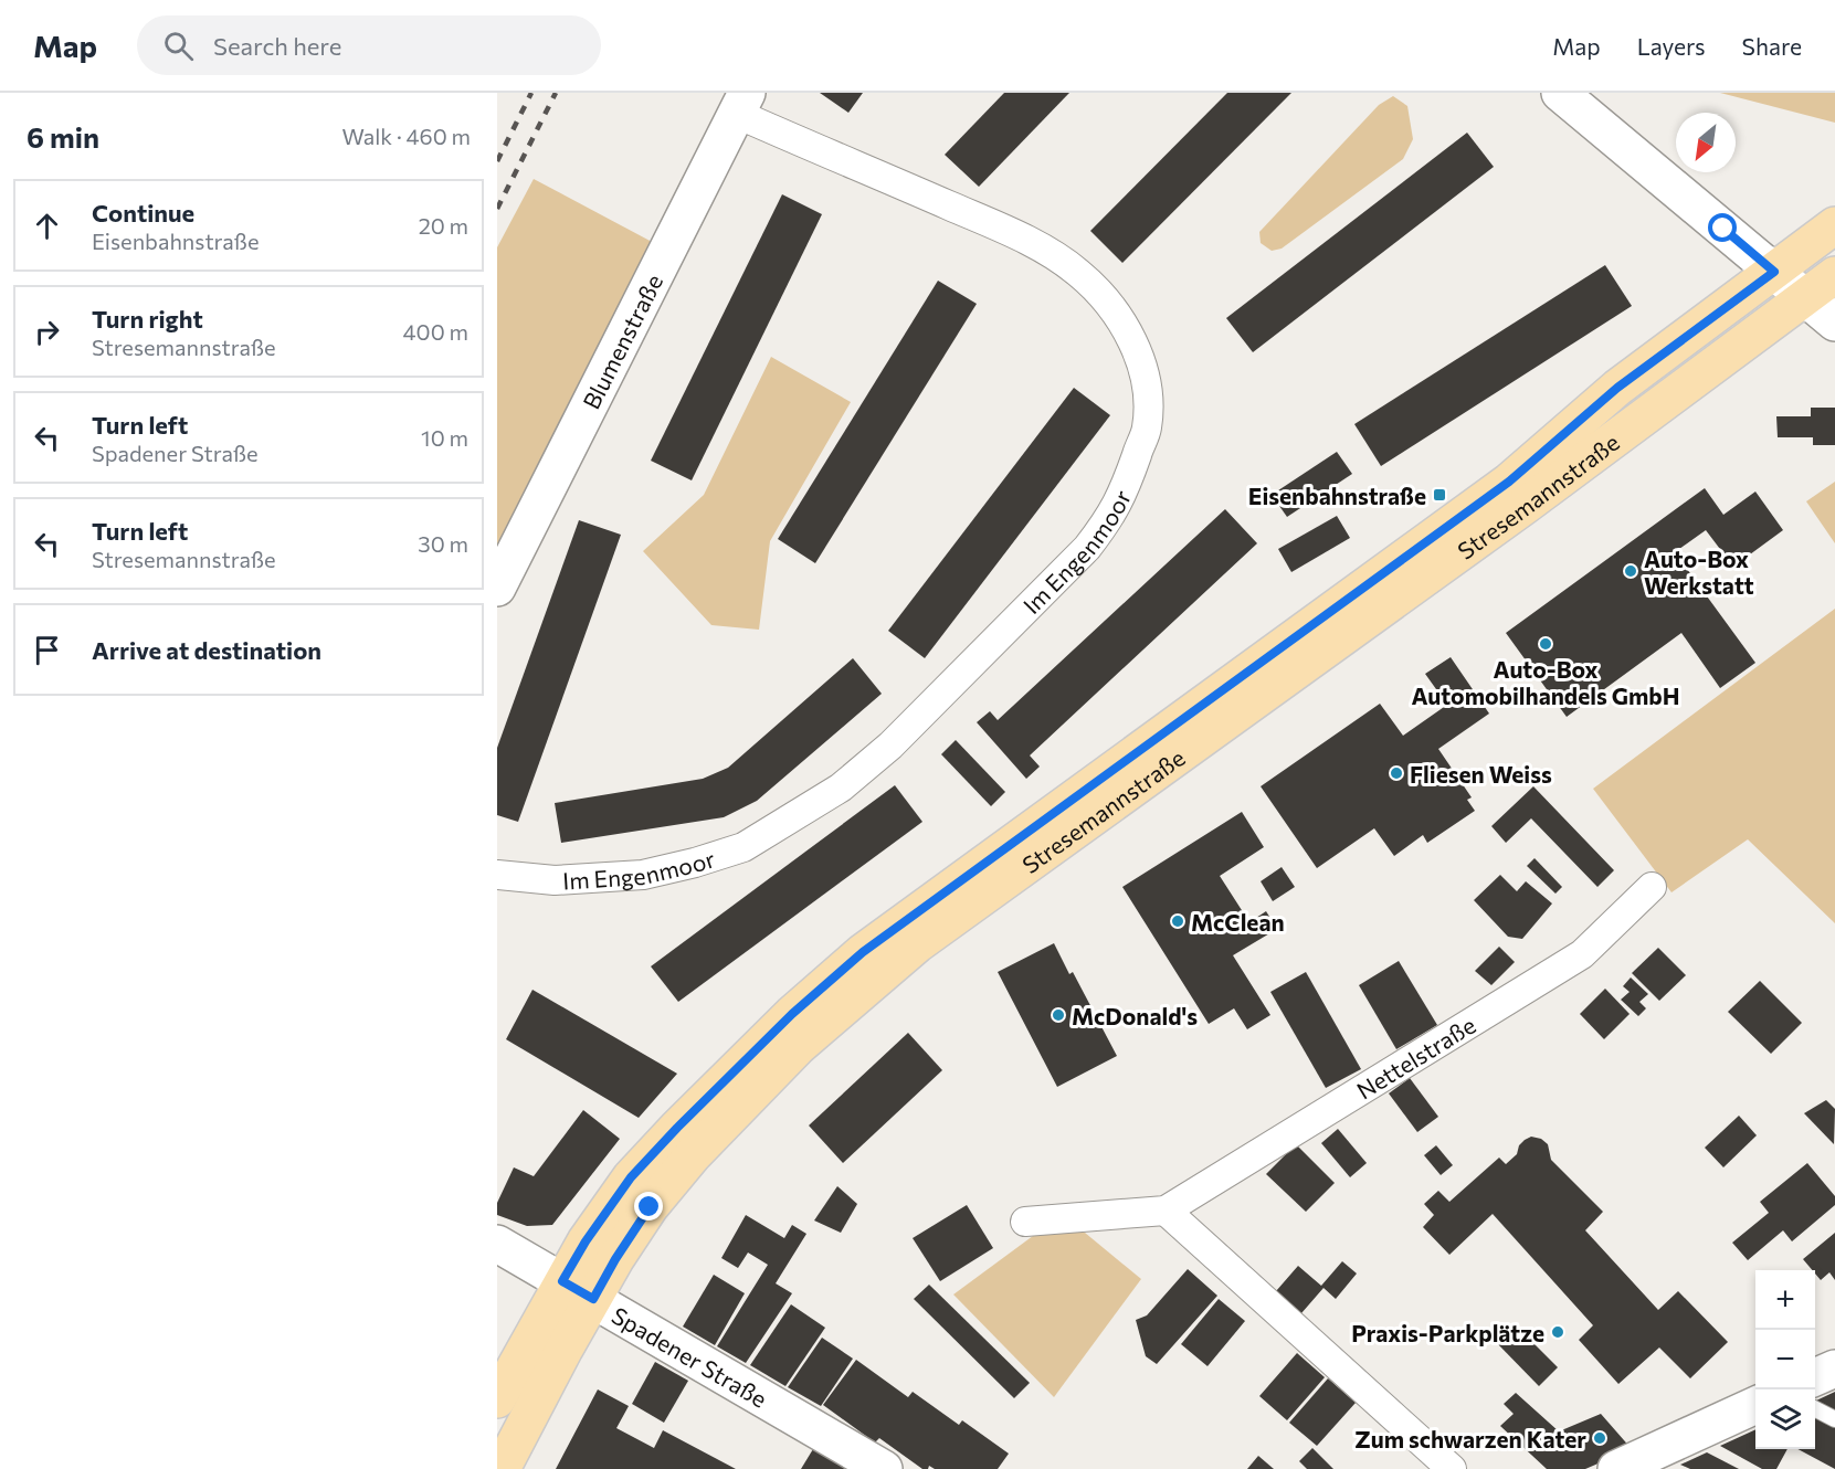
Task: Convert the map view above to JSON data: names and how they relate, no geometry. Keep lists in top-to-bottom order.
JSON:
{
  "streets": {
    "main road": ["Stresemannstraße"],
    "street": [
      "Blumenstraße",
      "Im Engenmoor",
      "Nettelstraße",
      "Spadener Straße"
    ]
  },
  "crossings": [
    ["Blumenstraße", "Im Engenmoor"],
    ["Stresemannstraße", "Spadener Straße"]
  ],
  "places": {
    "transit": ["Eisenbahnstraße"],
    "other": [
      "Auto-Box Werkstatt",
      "Auto-Box Automobilhandels GmbH",
      "Fliesen Weiss",
      "McClean",
      "McDonald's",
      "Praxis-Parkplätze",
      "Zum schwarzen Kater"
    ]
  },
  "north": "bottom left",
  "page": {
    "header": "Map",
    "search": "Search here",
    "nav": ["Map", "Layers", "Share"],
    "heading": ["6 min", "Walk · 460 m"],
    "list": [
      ["Continue", "Eisenbahnstraße", "20 m"],
      ["Turn right", "Stresemannstraße", "400 m"],
      ["Turn left", "Spadener Straße", "10 m"],
      ["Turn left", "Stresemannstraße", "30 m"],
      "Arrive at destination"
    ],
    "map_buttons": ["+", "−"]
  }
}
